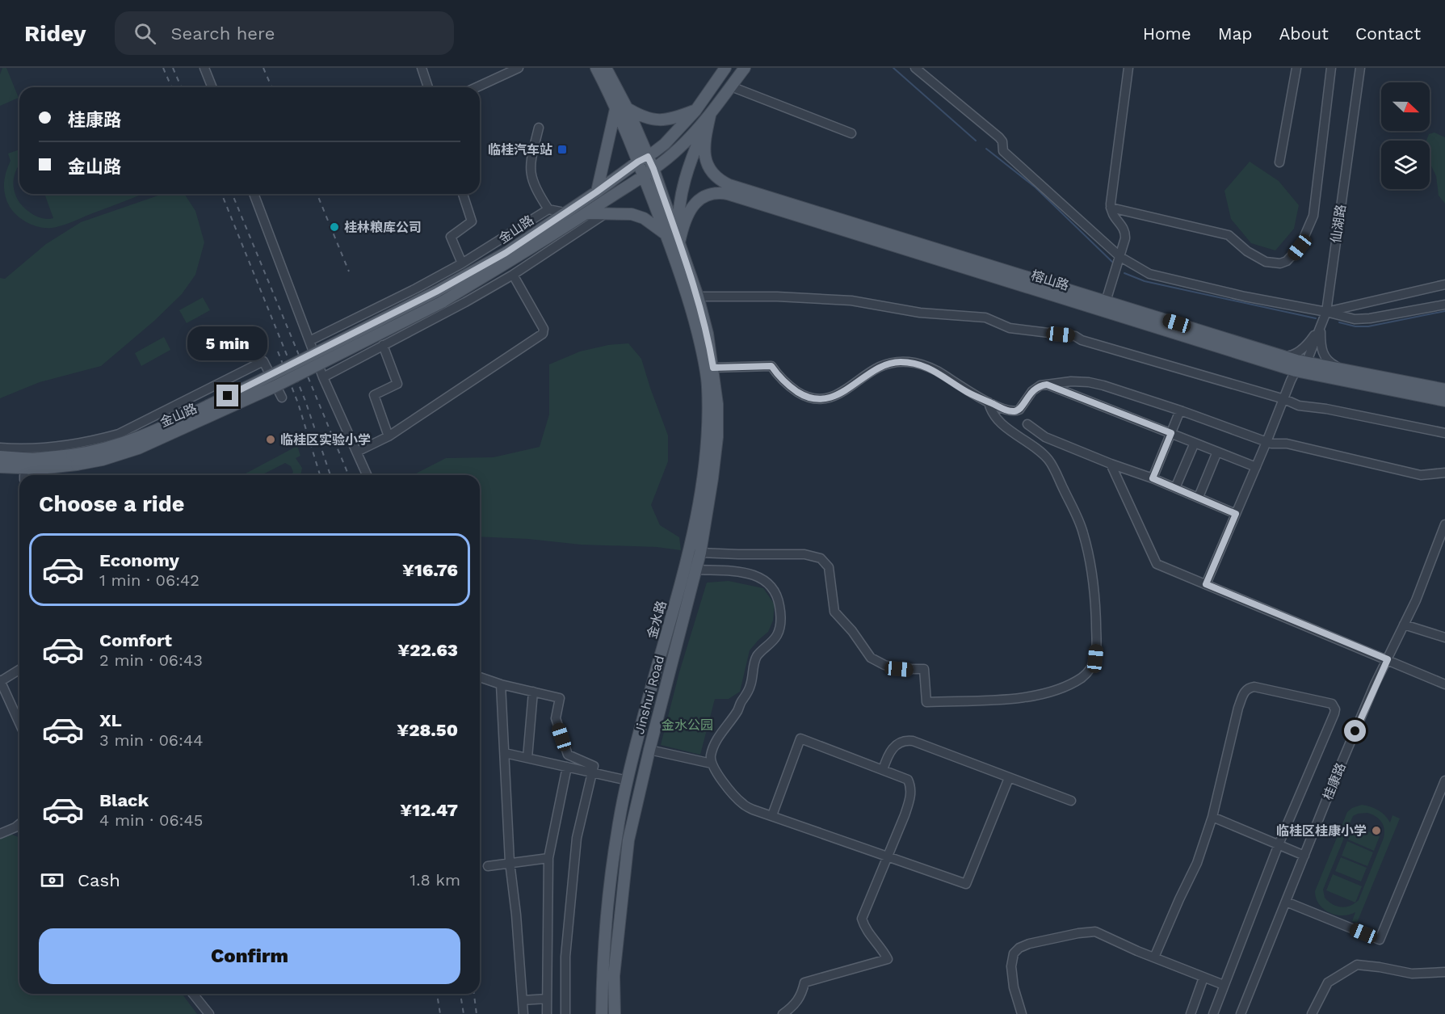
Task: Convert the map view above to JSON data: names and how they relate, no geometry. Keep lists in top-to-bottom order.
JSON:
{
  "streets": {
    "main road": [
      "金山路",
      "榕山路",
      "金水路",
      "Jinshui Road"
    ],
    "street": ["仙湖路", "桂康路"]
  },
  "crossings": [
    ["仙湖路", "榕山路"],
    ["金山路", "榕山路"],
    ["金山路", "金水路"],
    ["金山路", "Jinshui Road"],
    ["榕山路", "Jinshui Road"],
    ["金水路", "Jinshui Road"]
  ],
  "parks": ["金水公园"],
  "places": {
    "transit": ["临桂汽车站"],
    "other": ["桂林粮库公司", "临桂区实验小学", "临桂区桂康小学"]
  },
  "north": "right",
  "page": {
    "header": "Ridey",
    "search": "Search here",
    "nav": [
      "Home",
      "Map",
      "About",
      "Contact"
    ],
    "banner": ["桂康路", "金山路"],
    "bubble": "5 min",
    "heading": "Choose a ride",
    "list": [
      {
        "name": "Economy",
        "note": "1 min · 06:42",
        "value": "¥16.76"
      },
      {
        "name": "Comfort",
        "note": "2 min · 06:43",
        "value": "¥22.63"
      },
      {
        "name": "XL",
        "note": "3 min · 06:44",
        "value": "¥28.50"
      },
      {
        "name": "Black",
        "note": "4 min · 06:45",
        "value": "¥12.47"
      }
    ],
    "pay": ["Cash", "1.8 km"],
    "buttons": "Confirm"
  }
}
